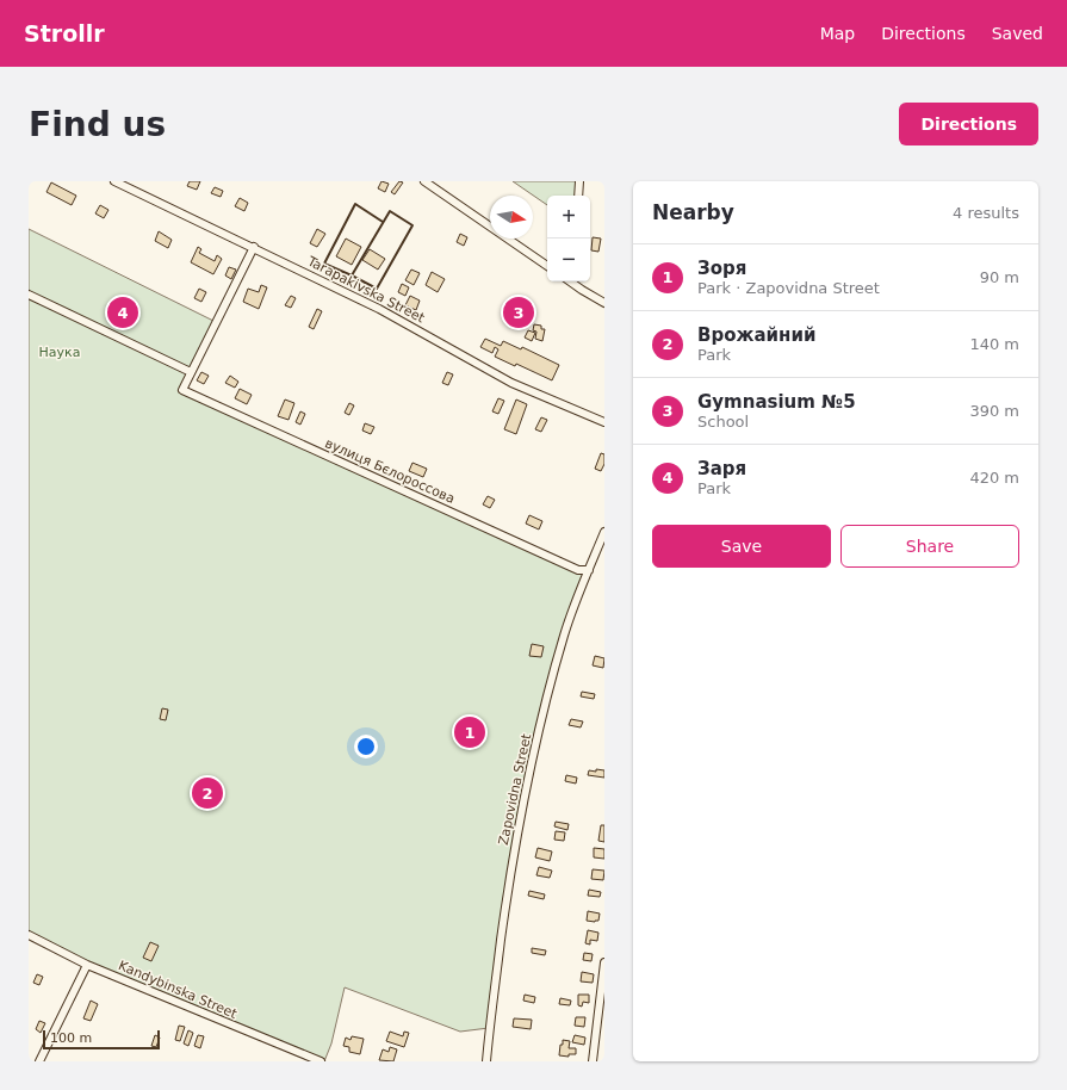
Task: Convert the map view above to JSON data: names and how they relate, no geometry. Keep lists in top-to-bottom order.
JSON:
{
  "streets": {
    "street": [
      "Tarapakivska Street",
      "вулиця Бєлороссова",
      "Zapovidna Street",
      "Kandybinska Street"
    ]
  },
  "crossings": [
    ["вулиця Бєлороссова", "Zapovidna Street"]
  ],
  "parks": ["Наука"],
  "scale_bar": "100 m",
  "north": "right",
  "page": {
    "header": "Strollr",
    "nav": ["Map", "Directions", "Saved"],
    "buttons": [
      "Directions",
      ["Save", "Share"]
    ],
    "title": "Find us",
    "heading": ["Nearby", "4 results"],
    "map_buttons": ["+", "−"],
    "list": [
      {
        "mark": "1",
        "name": "Зоря",
        "note": "Park · Zapovidna Street",
        "value": "90 m"
      },
      {
        "mark": "2",
        "name": "Врожайний",
        "note": "Park",
        "value": "140 m"
      },
      {
        "mark": "3",
        "name": "Gymnasium №5",
        "note": "School",
        "value": "390 m"
      },
      {
        "mark": "4",
        "name": "Заря",
        "note": "Park",
        "value": "420 m"
      }
    ],
    "pins": [
      "3",
      "4",
      "1",
      "2"
    ],
    "scale": "100 m"
  }
}
